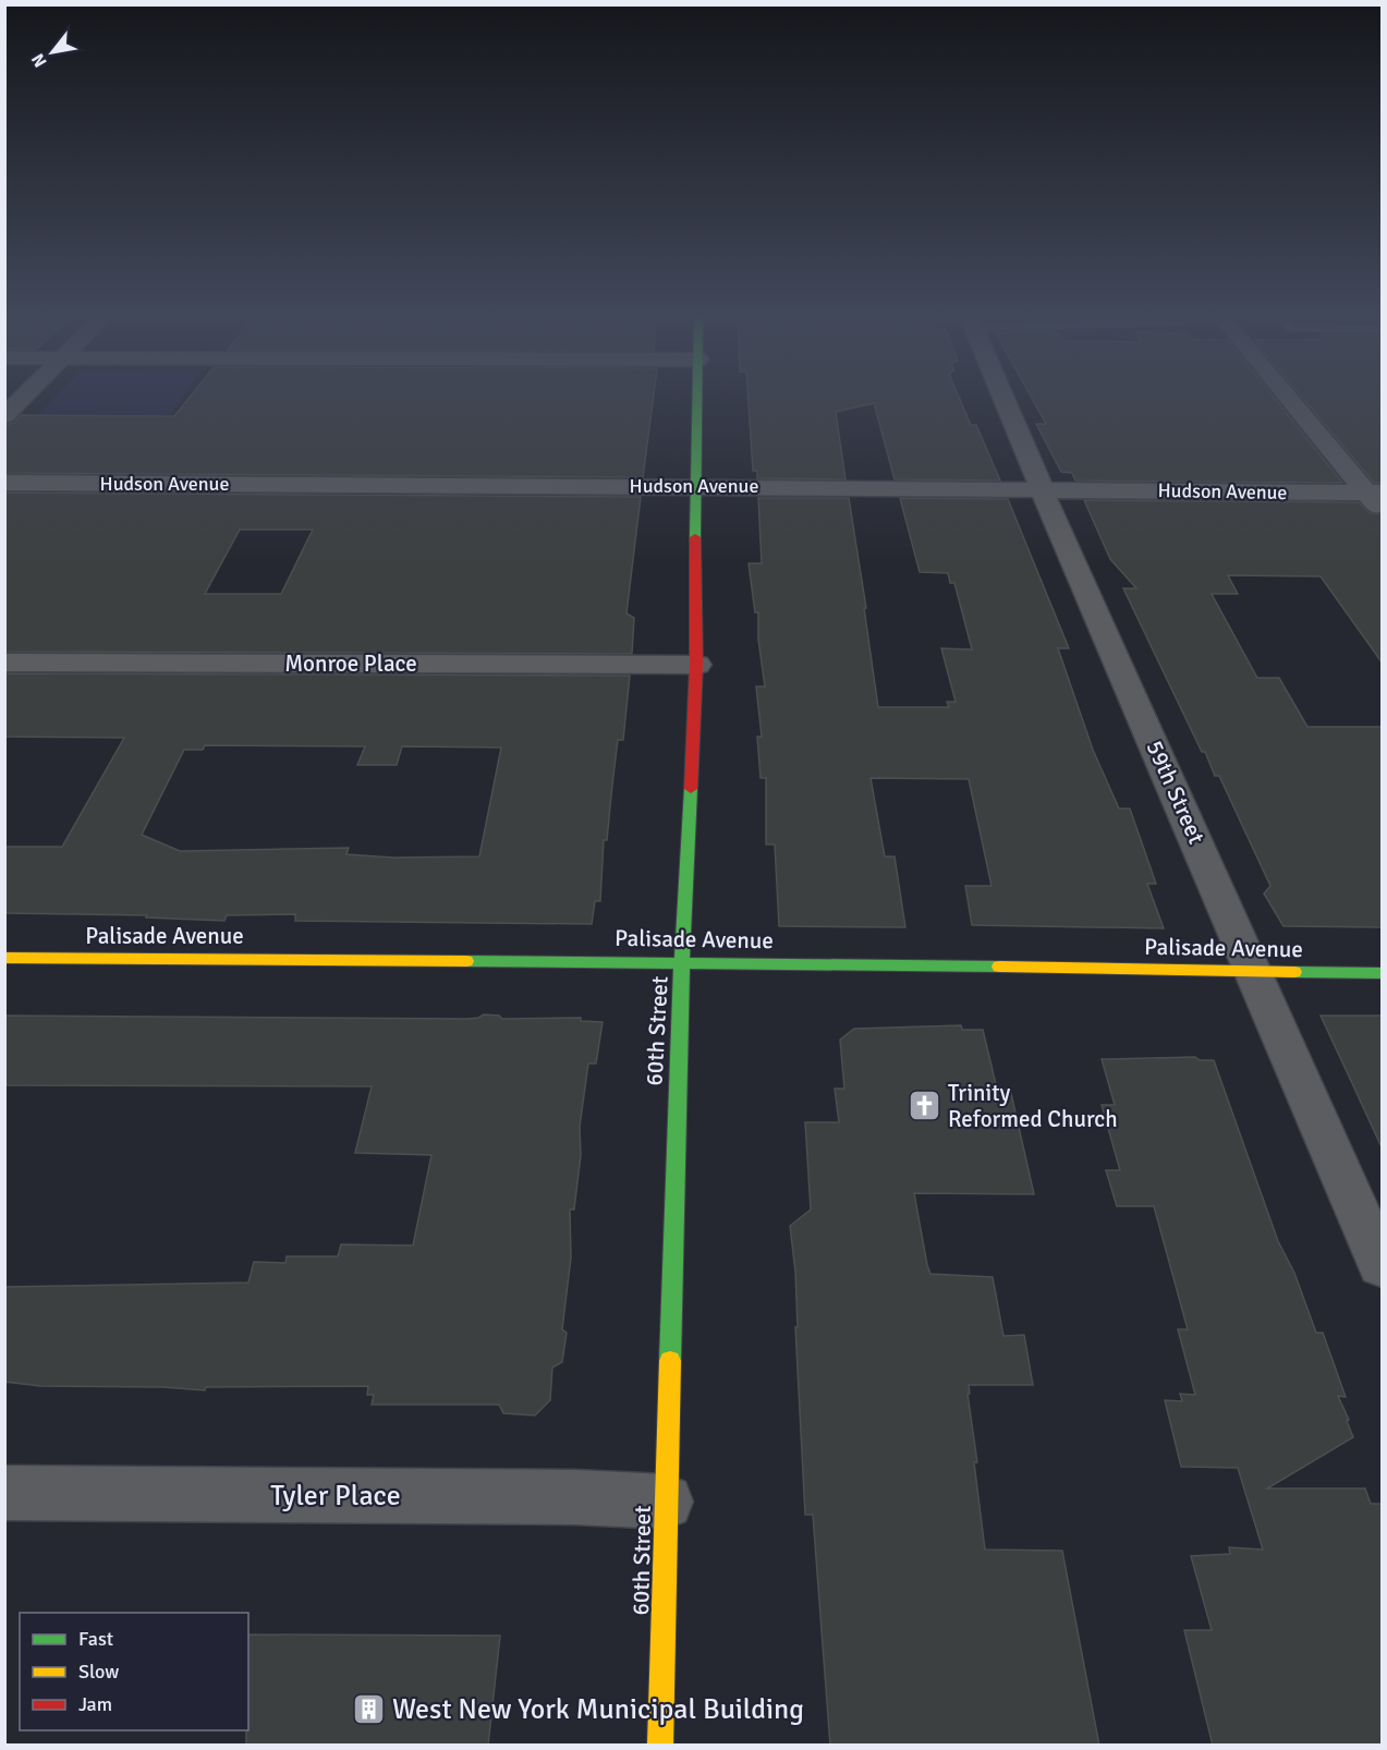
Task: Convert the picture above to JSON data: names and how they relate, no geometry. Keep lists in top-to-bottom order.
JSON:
{
  "streets": {
    "street": [
      "Hudson Avenue",
      "Monroe Place",
      "59th Street",
      "Palisade Avenue",
      "60th Street",
      "Tyler Place"
    ]
  },
  "crossings": [
    ["Hudson Avenue", "59th Street"],
    ["Hudson Avenue", "60th Street"],
    ["Monroe Place", "60th Street"],
    ["59th Street", "Palisade Avenue"],
    ["Palisade Avenue", "60th Street"],
    ["60th Street", "Tyler Place"]
  ],
  "places": {
    "church": ["Trinity Reformed Church"],
    "building": ["West New York Municipal Building"]
  },
  "legend": ["Fast", "Slow", "Jam"],
  "north": "bottom left"
}
